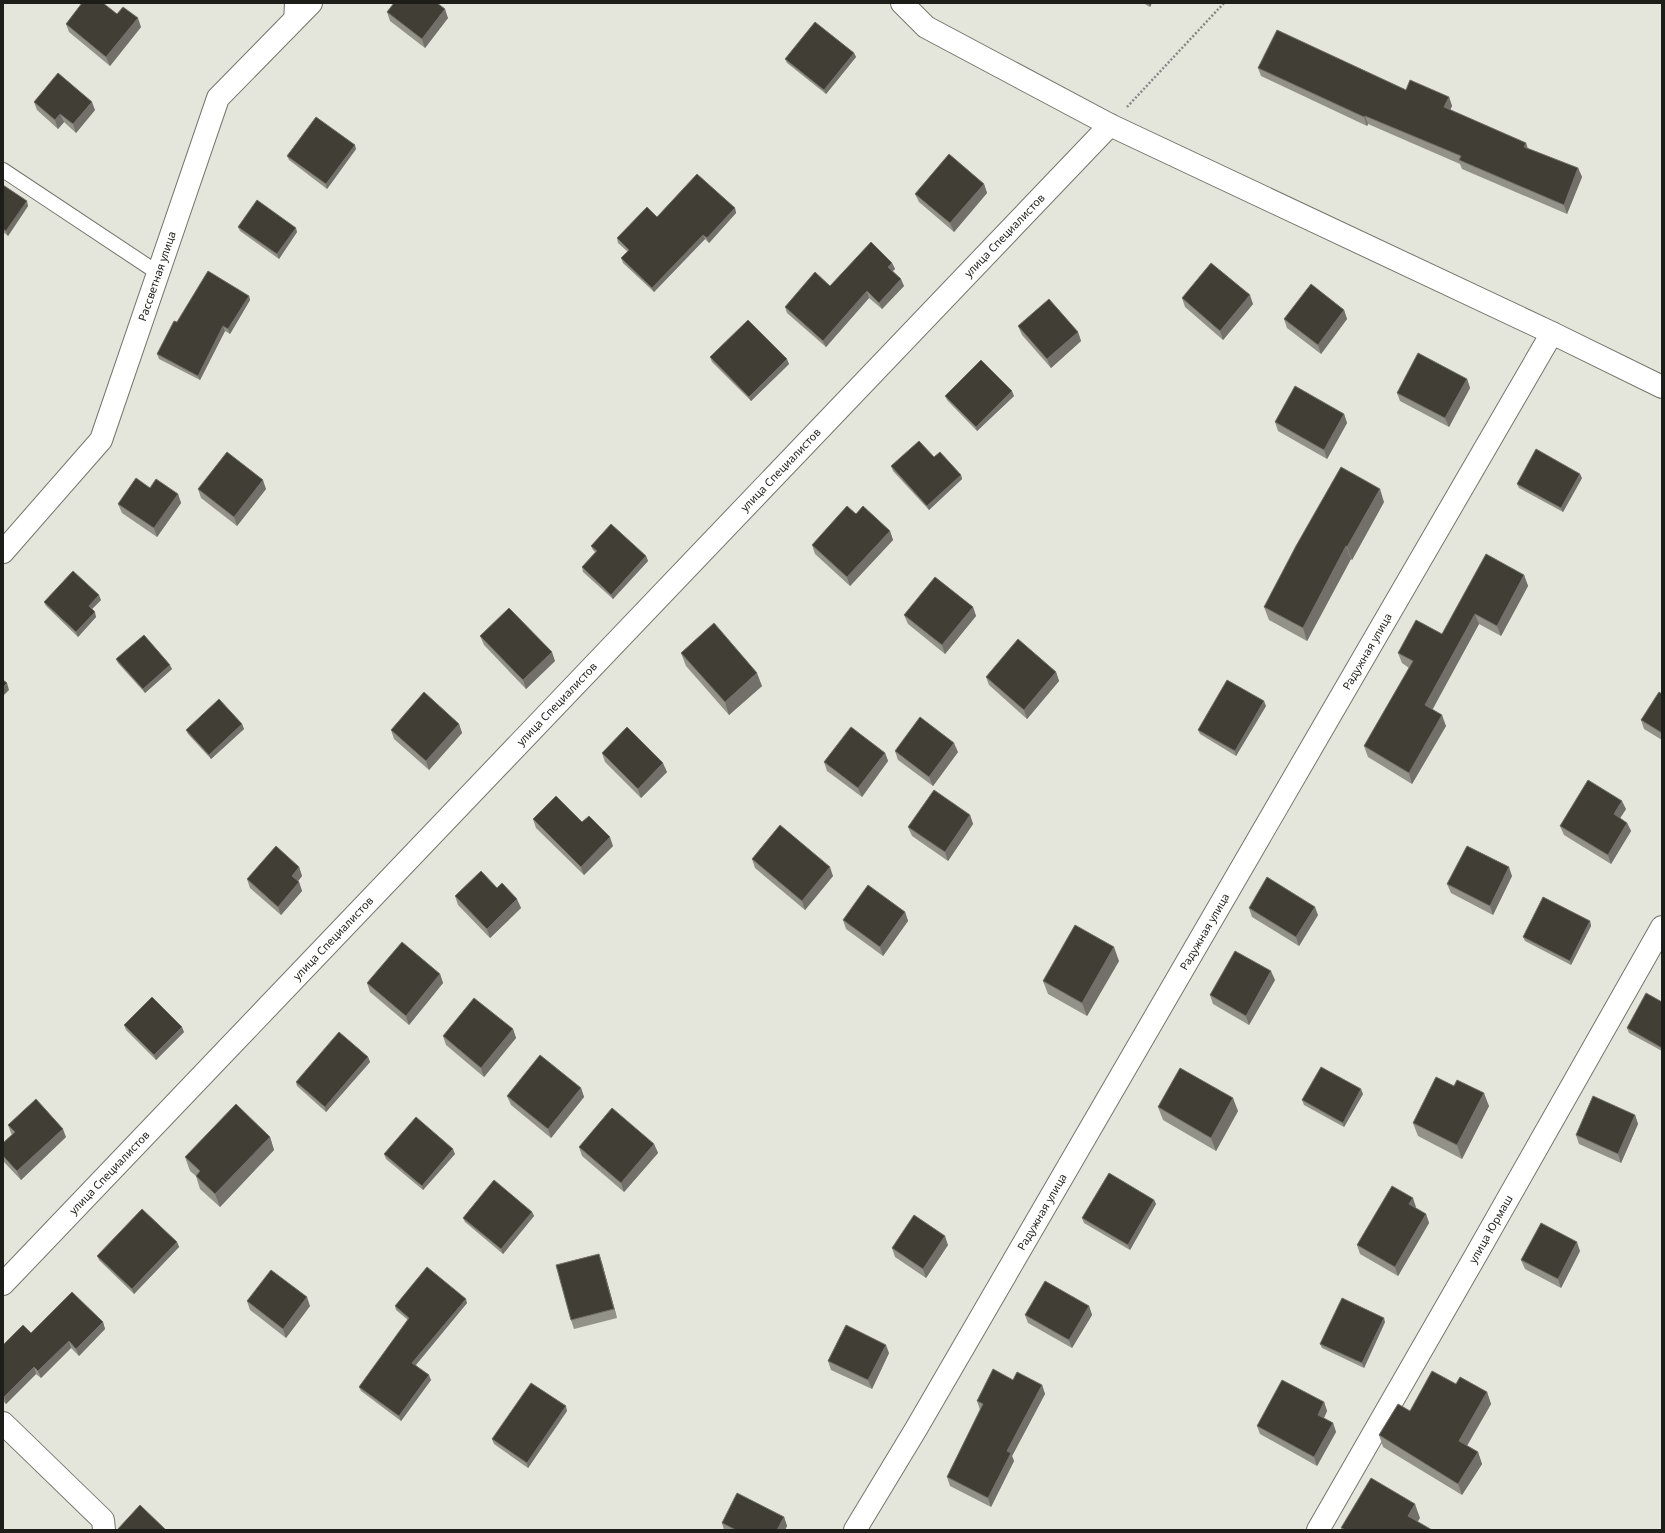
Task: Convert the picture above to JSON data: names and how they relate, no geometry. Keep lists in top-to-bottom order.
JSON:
{
  "streets": {
    "street": [
      "улица Специалистов",
      "Рассветная улица",
      "Радужная улица",
      "улица Юрмаш"
    ]
  }
}
